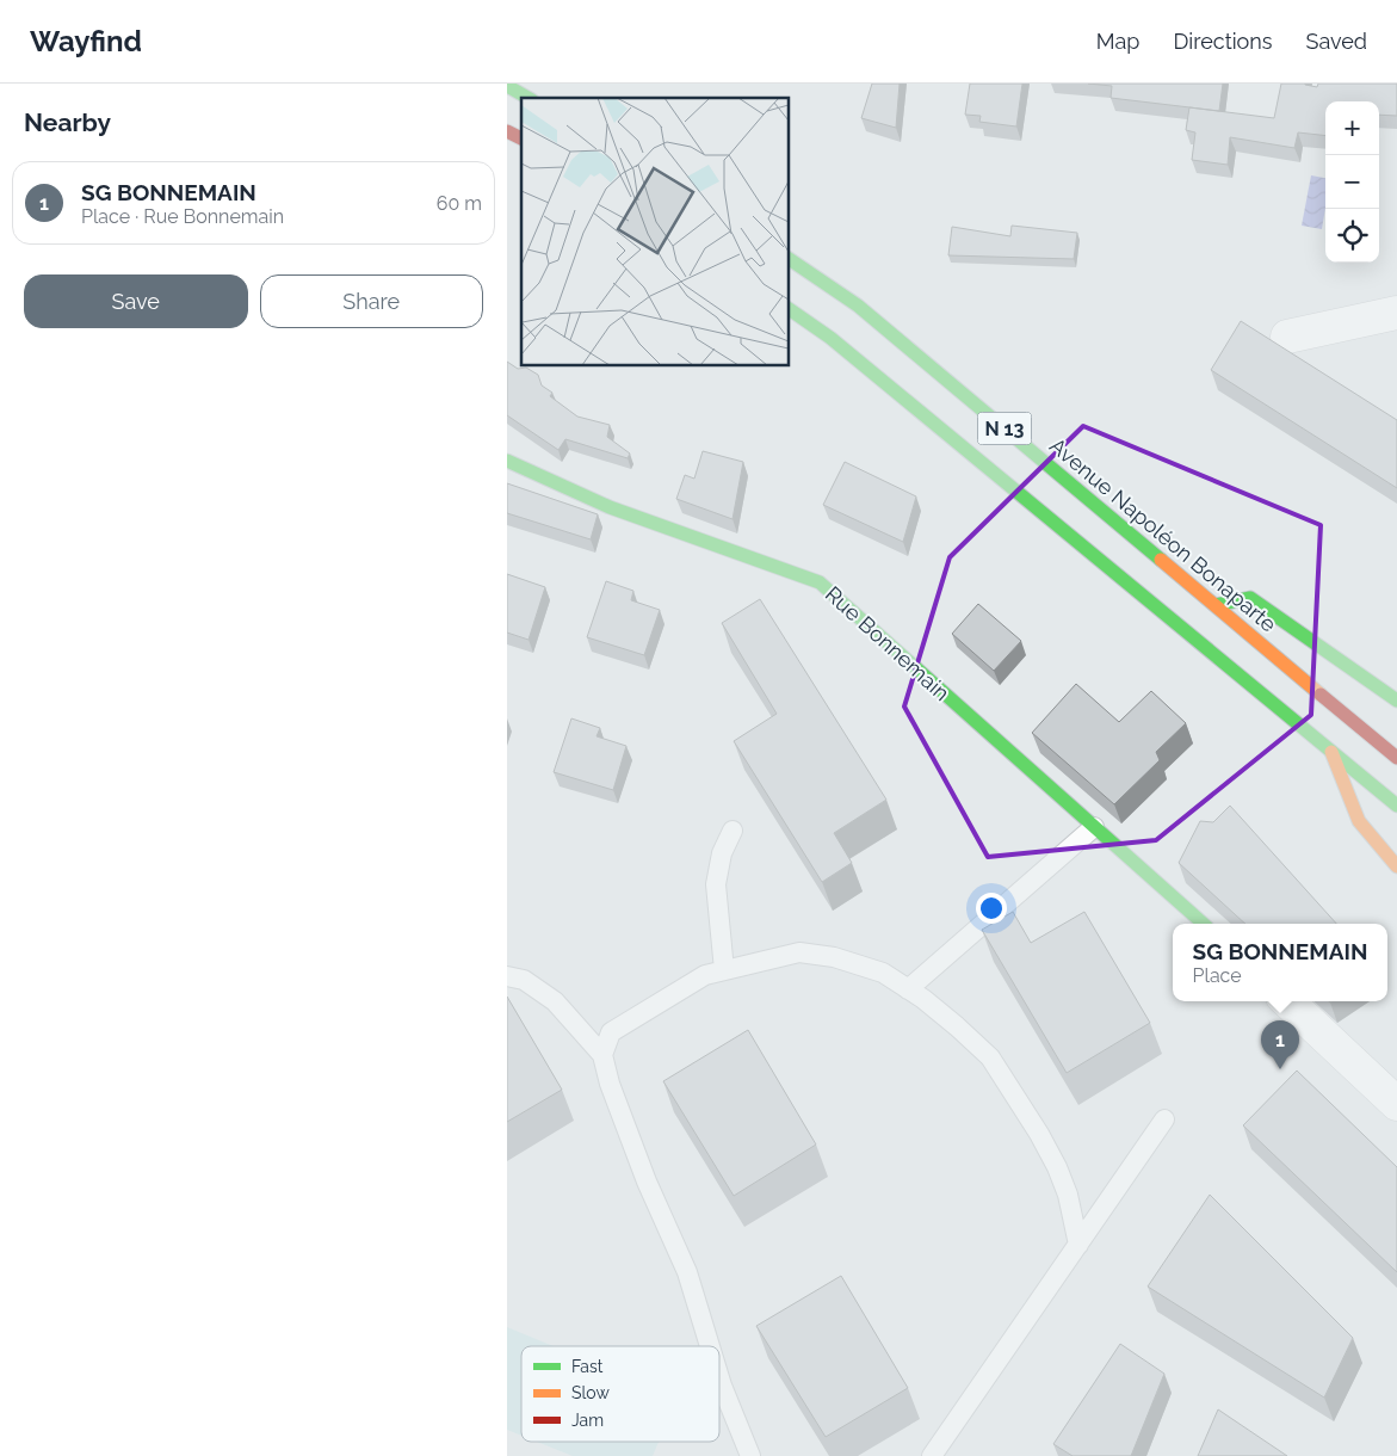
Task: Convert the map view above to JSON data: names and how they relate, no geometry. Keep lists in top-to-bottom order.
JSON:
{
  "streets": {
    "main road": ["N 13", "Avenue Napoléon Bonaparte", "Rue Bonnemain"]
  },
  "legend": ["Fast", "Slow", "Jam"],
  "page": {
    "header": "Wayfind",
    "nav": ["Map", "Directions", "Saved"],
    "heading": "Nearby",
    "map_buttons": ["+", "−"],
    "list": [
      {
        "mark": "1",
        "name": "SG BONNEMAIN",
        "note": "Place · Rue Bonnemain",
        "value": "60 m"
      }
    ],
    "buttons": ["Save", "Share"],
    "popup": ["SG BONNEMAIN", "Place"],
    "pins": "1"
  }
}
